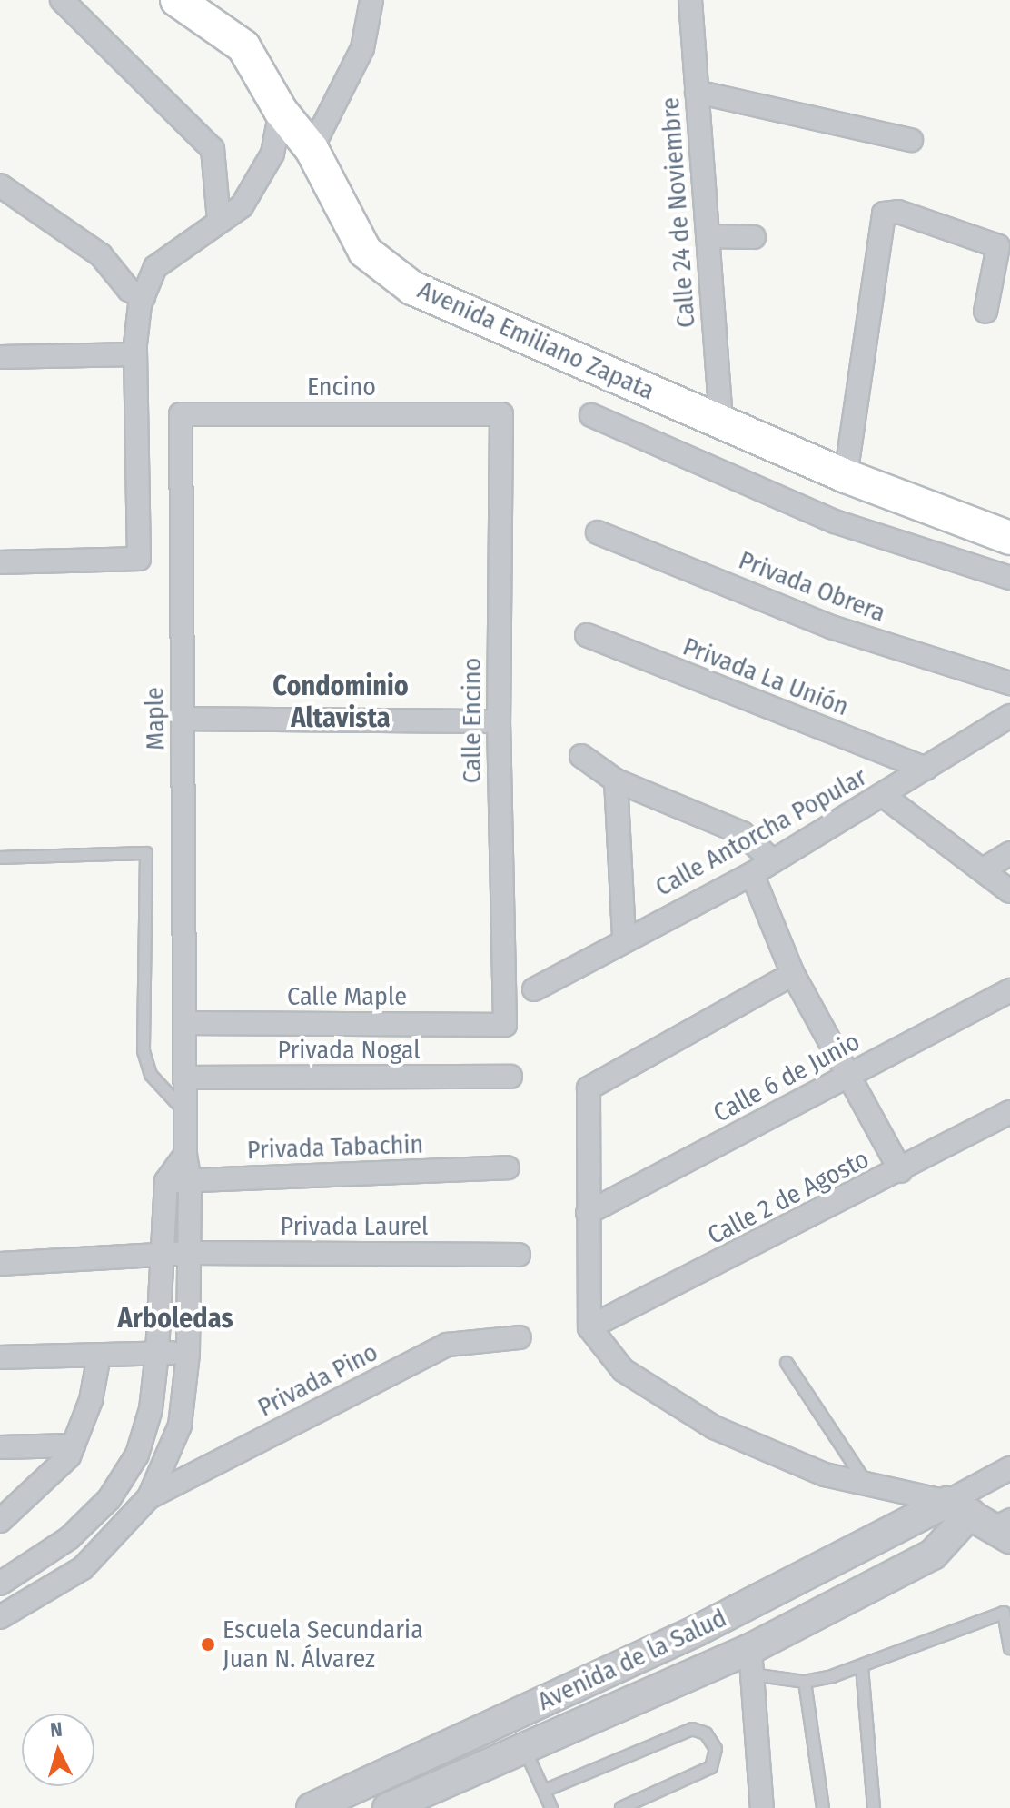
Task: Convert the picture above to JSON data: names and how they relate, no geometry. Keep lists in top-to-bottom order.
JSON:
{
  "streets": {
    "main road": ["Avenida Emiliano Zapata"],
    "street": [
      "Calle 24 de Noviembre",
      "Encino",
      "Privada Obrera",
      "Privada La Unión",
      "Maple",
      "Calle Encino",
      "Calle Antorcha Popular",
      "Calle Maple",
      "Privada Nogal",
      "Calle 6 de Junio",
      "Privada Tabachin",
      "Calle 2 de Agosto",
      "Privada Laurel",
      "Privada Pino",
      "Avenida de la Salud"
    ]
  },
  "crossings": [
    ["Calle 24 de Noviembre", "Avenida Emiliano Zapata"],
    ["Encino", "Maple"],
    ["Encino", "Calle Encino"],
    ["Privada La Unión", "Calle Antorcha Popular"],
    ["Maple", "Calle Maple"],
    ["Maple", "Privada Nogal"],
    ["Maple", "Privada Tabachin"],
    ["Maple", "Privada Laurel"],
    ["Maple", "Privada Pino"],
    ["Calle Encino", "Calle Maple"]
  ],
  "districts": ["Condominio Altavista", "Arboledas"],
  "places": ["Escuela Secundaria Juan N. Álvarez"],
  "north": "top"
}
